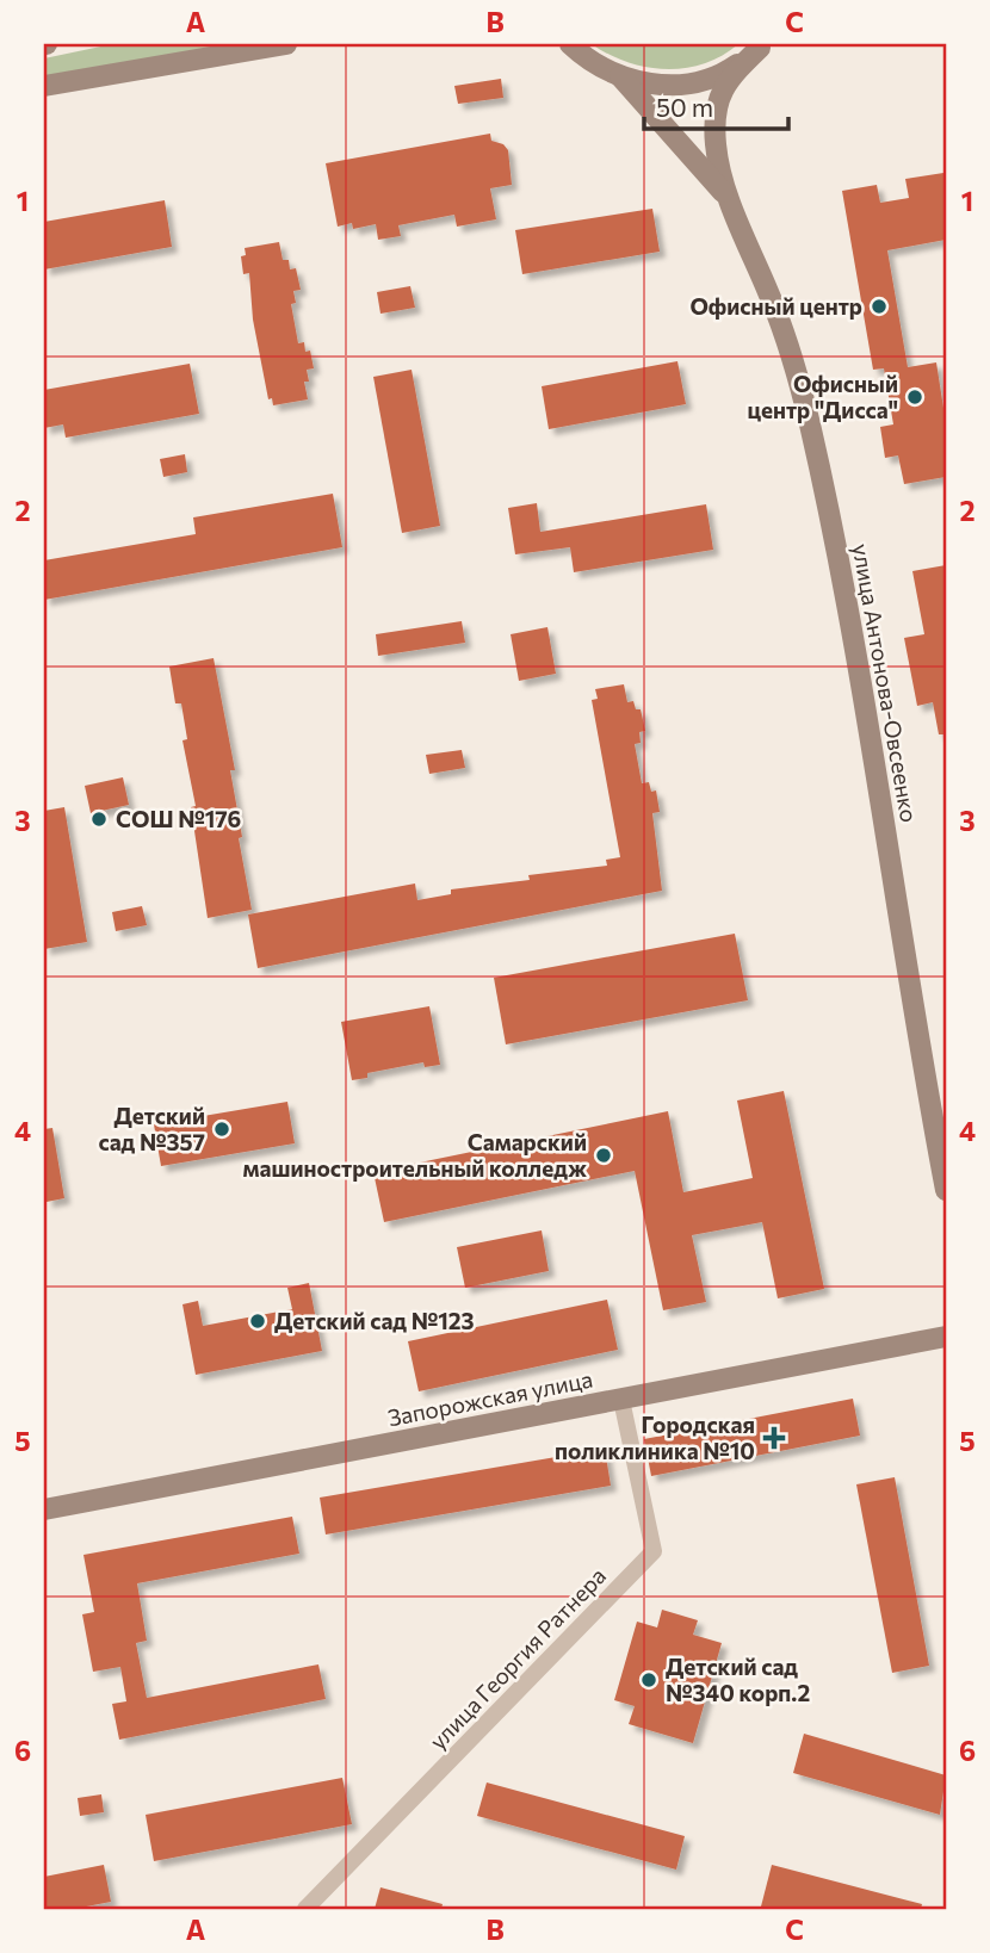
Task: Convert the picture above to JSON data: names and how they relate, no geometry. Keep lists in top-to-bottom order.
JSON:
{
  "streets": {
    "main road": ["улица Антонова-Овсеенко", "Запорожская улица"],
    "street": ["улица Георгия Ратнера"]
  },
  "crossings": [
    ["Запорожская улица", "улица Георгия Ратнера"]
  ],
  "places": {
    "other": [
      "Офисный центр",
      "Офисный центр \"Дисса\"",
      "СОШ №176",
      "Детский сад №357",
      "Самарский машиностроительный колледж",
      "Детский сад №123",
      "Детский сад №340 корп.2"
    ],
    "health": ["Городская поликлиника №10"]
  },
  "scale_bar": "50 m",
  "grid": {
    "columns": ["A", "B", "C"],
    "rows": [
      "1",
      "2",
      "3",
      "4",
      "5",
      "6"
    ]
  }
}
